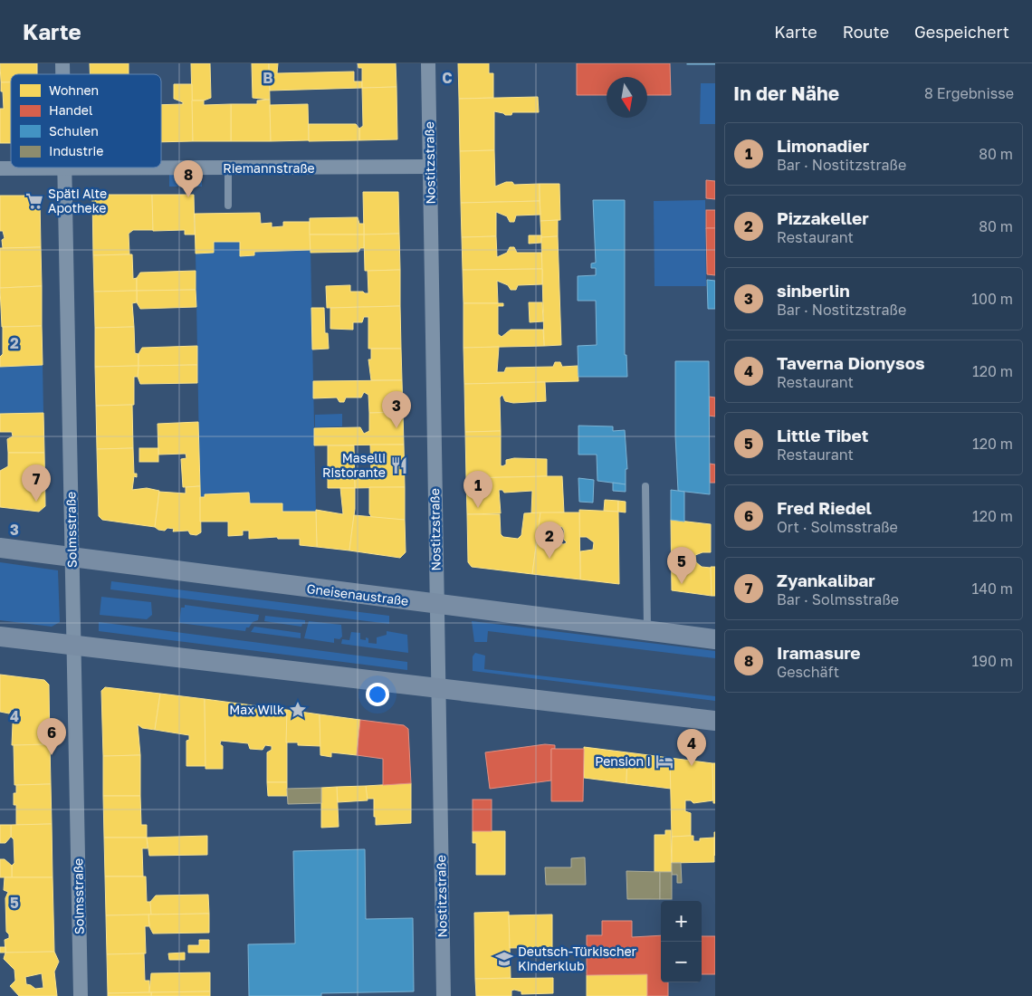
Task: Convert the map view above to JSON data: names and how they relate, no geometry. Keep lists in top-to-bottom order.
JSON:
{
  "streets": {
    "main road": ["Gneisenaustraße"],
    "street": ["Nostitzstraße", "Riemannstraße", "Solmsstraße"]
  },
  "crossings": [
    ["Nostitzstraße", "Riemannstraße"],
    ["Nostitzstraße", "Gneisenaustraße"],
    ["Riemannstraße", "Solmsstraße"],
    ["Solmsstraße", "Gneisenaustraße"]
  ],
  "places": {
    "supermarket": ["Späti Alte Apotheke"],
    "restaurant": ["Maselli Ristorante"],
    "place": ["Max Wilk"],
    "hotel": ["Pension I"],
    "school or university": ["Deutsch-Türkischer Kinderklub"]
  },
  "legend": [
    "Wohnen",
    "Handel",
    "Schulen",
    "Industrie"
  ],
  "north": "bottom",
  "page": {
    "header": "Karte",
    "nav": ["Karte", "Route", "Gespeichert"],
    "heading": ["In der Nähe", "8 Ergebnisse"],
    "list": [
      {
        "mark": "1",
        "name": "Limonadier",
        "note": "Bar · Nostitzstraße",
        "value": "80 m"
      },
      {
        "mark": "2",
        "name": "Pizzakeller",
        "note": "Restaurant",
        "value": "80 m"
      },
      {
        "mark": "3",
        "name": "sinberlin",
        "note": "Bar · Nostitzstraße",
        "value": "100 m"
      },
      {
        "mark": "4",
        "name": "Taverna Dionysos",
        "note": "Restaurant",
        "value": "120 m"
      },
      {
        "mark": "5",
        "name": "Little Tibet",
        "note": "Restaurant",
        "value": "120 m"
      },
      {
        "mark": "6",
        "name": "Fred Riedel",
        "note": "Ort · Solmsstraße",
        "value": "120 m"
      },
      {
        "mark": "7",
        "name": "Zyankalibar",
        "note": "Bar · Solmsstraße",
        "value": "140 m"
      },
      {
        "mark": "8",
        "name": "Iramasure",
        "note": "Geschäft",
        "value": "190 m"
      }
    ],
    "pins": [
      "8",
      "3",
      "7",
      "1",
      "2",
      "5",
      "6",
      "4"
    ],
    "map_buttons": ["+", "−"]
  },
  "grid": {
    "columns": ["B", "C"],
    "rows": [
      "2",
      "3",
      "4",
      "5"
    ]
  }
}
